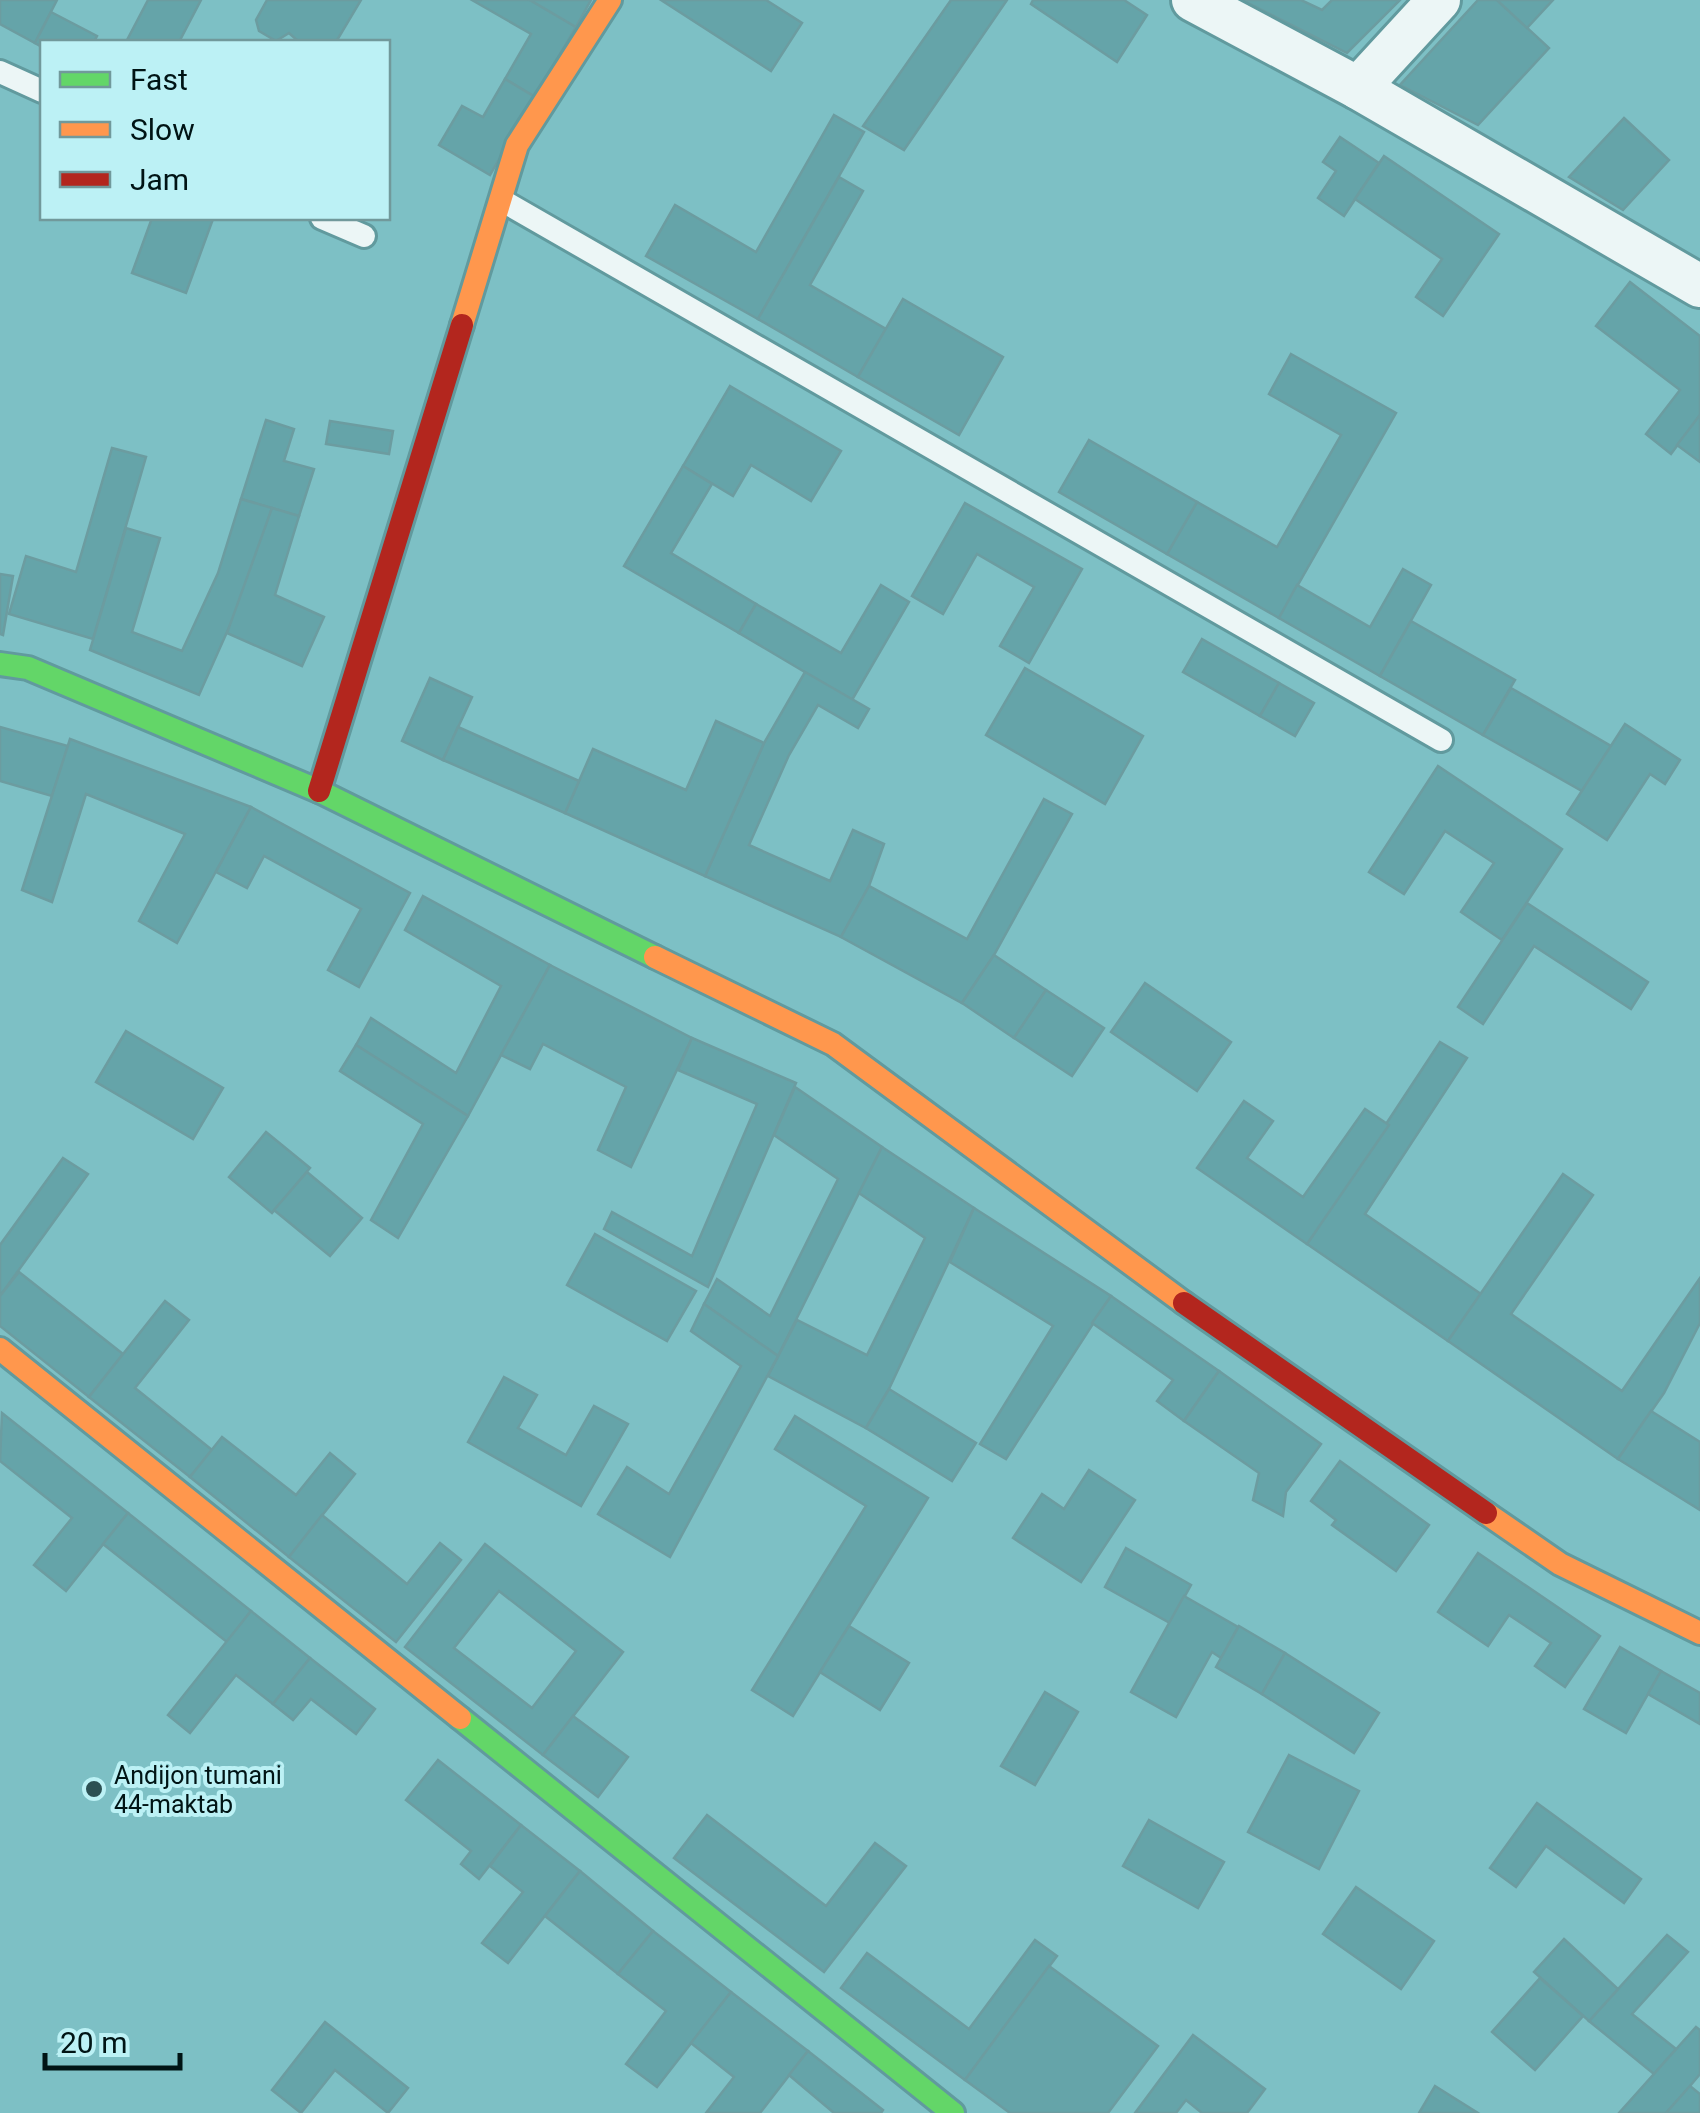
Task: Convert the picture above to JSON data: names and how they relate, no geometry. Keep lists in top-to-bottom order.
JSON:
{
  "places": ["Andijon tumani 44-maktab"],
  "legend": ["Fast", "Slow", "Jam"],
  "scale_bar": "20 m"
}
